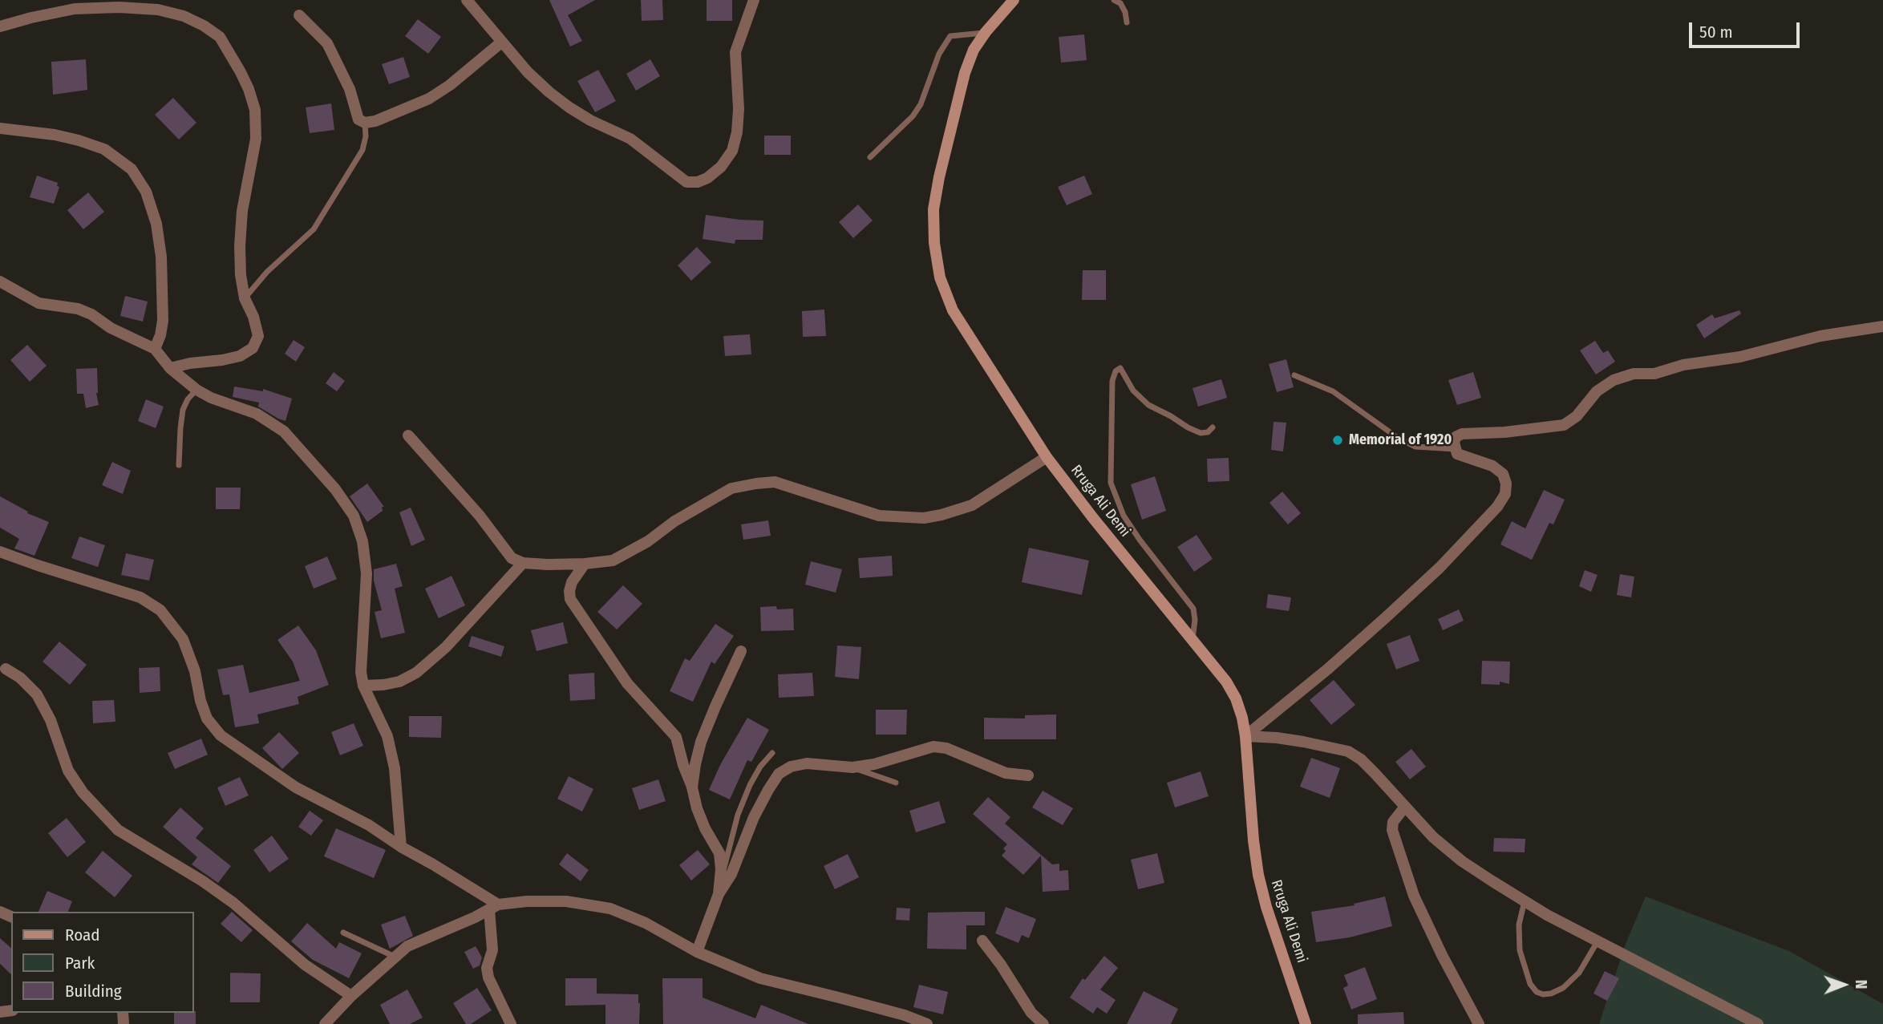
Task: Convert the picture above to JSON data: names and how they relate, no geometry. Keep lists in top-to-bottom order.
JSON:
{
  "streets": {
    "main road": ["Rruga Ali Demi"]
  },
  "places": ["Memorial of 1920"],
  "legend": ["Road", "Park", "Building"],
  "scale_bar": "50 m",
  "north": "right"
}
